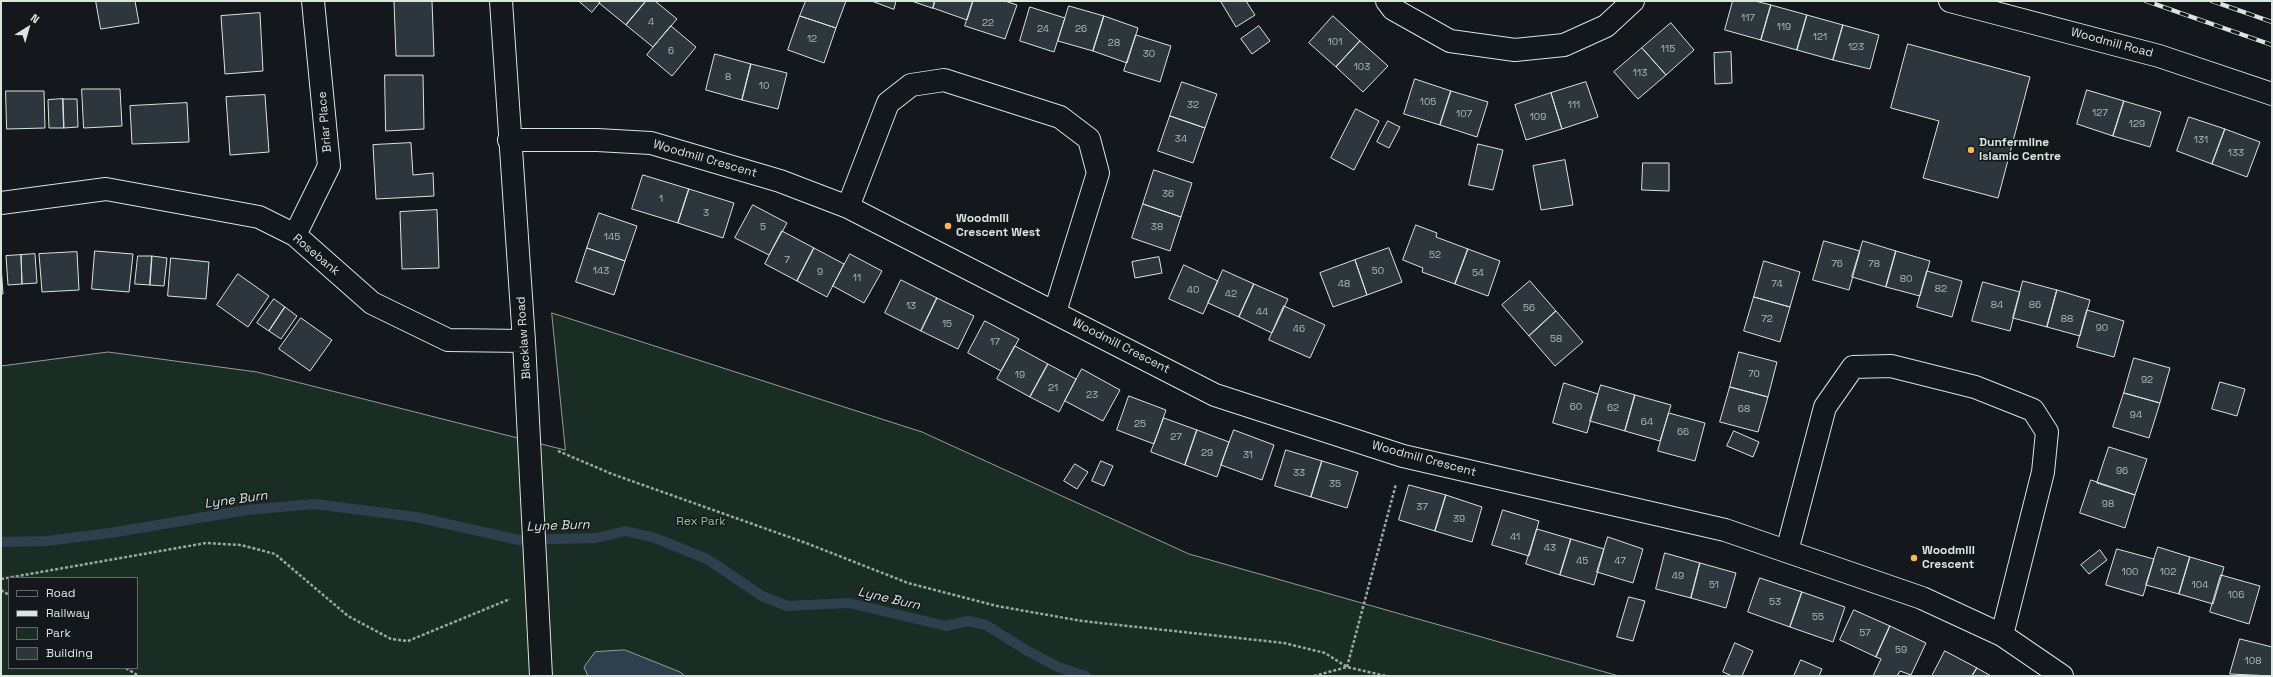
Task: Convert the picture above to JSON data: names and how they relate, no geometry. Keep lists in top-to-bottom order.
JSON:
{
  "streets": {
    "street": [
      "Woodmill Road",
      "Briar Place",
      "Woodmill Crescent",
      "Rosebank",
      "Blacklaw Road"
    ]
  },
  "crossings": [
    ["Briar Place", "Rosebank"],
    ["Woodmill Crescent", "Blacklaw Road"],
    ["Rosebank", "Blacklaw Road"]
  ],
  "water": ["Lyne Burn"],
  "parks": ["Rex Park"],
  "places": ["Dunfermline Islamic Centre", "Woodmill Crescent West", "Woodmill Crescent"],
  "house_numbers": [
    "117",
    "4",
    "22",
    "119",
    "24",
    "26",
    "121",
    "12",
    "101",
    "28",
    "123",
    "115",
    "6",
    "30",
    "103",
    "113",
    "8",
    "10",
    "105",
    "32",
    "111",
    "127",
    "107",
    "109",
    "129",
    "34",
    "131",
    "133",
    "36",
    "1",
    "3",
    "5",
    "38",
    "145",
    "52",
    "7",
    "76",
    "78",
    "143",
    "50",
    "9",
    "54",
    "11",
    "80",
    "48",
    "74",
    "82",
    "40",
    "42",
    "84",
    "86",
    "13",
    "56",
    "44",
    "72",
    "88",
    "15",
    "90",
    "46",
    "58",
    "17",
    "70",
    "19",
    "92",
    "21",
    "23",
    "60",
    "62",
    "68",
    "94",
    "64",
    "25",
    "66",
    "27",
    "29",
    "31",
    "96",
    "33",
    "35",
    "98",
    "37",
    "39",
    "41",
    "43",
    "45",
    "47",
    "100",
    "102",
    "49",
    "51",
    "104",
    "106",
    "53",
    "55",
    "57",
    "59",
    "108"
  ],
  "legend": [
    "Road",
    "Railway",
    "Park",
    "Building"
  ],
  "north": "top right"
}
